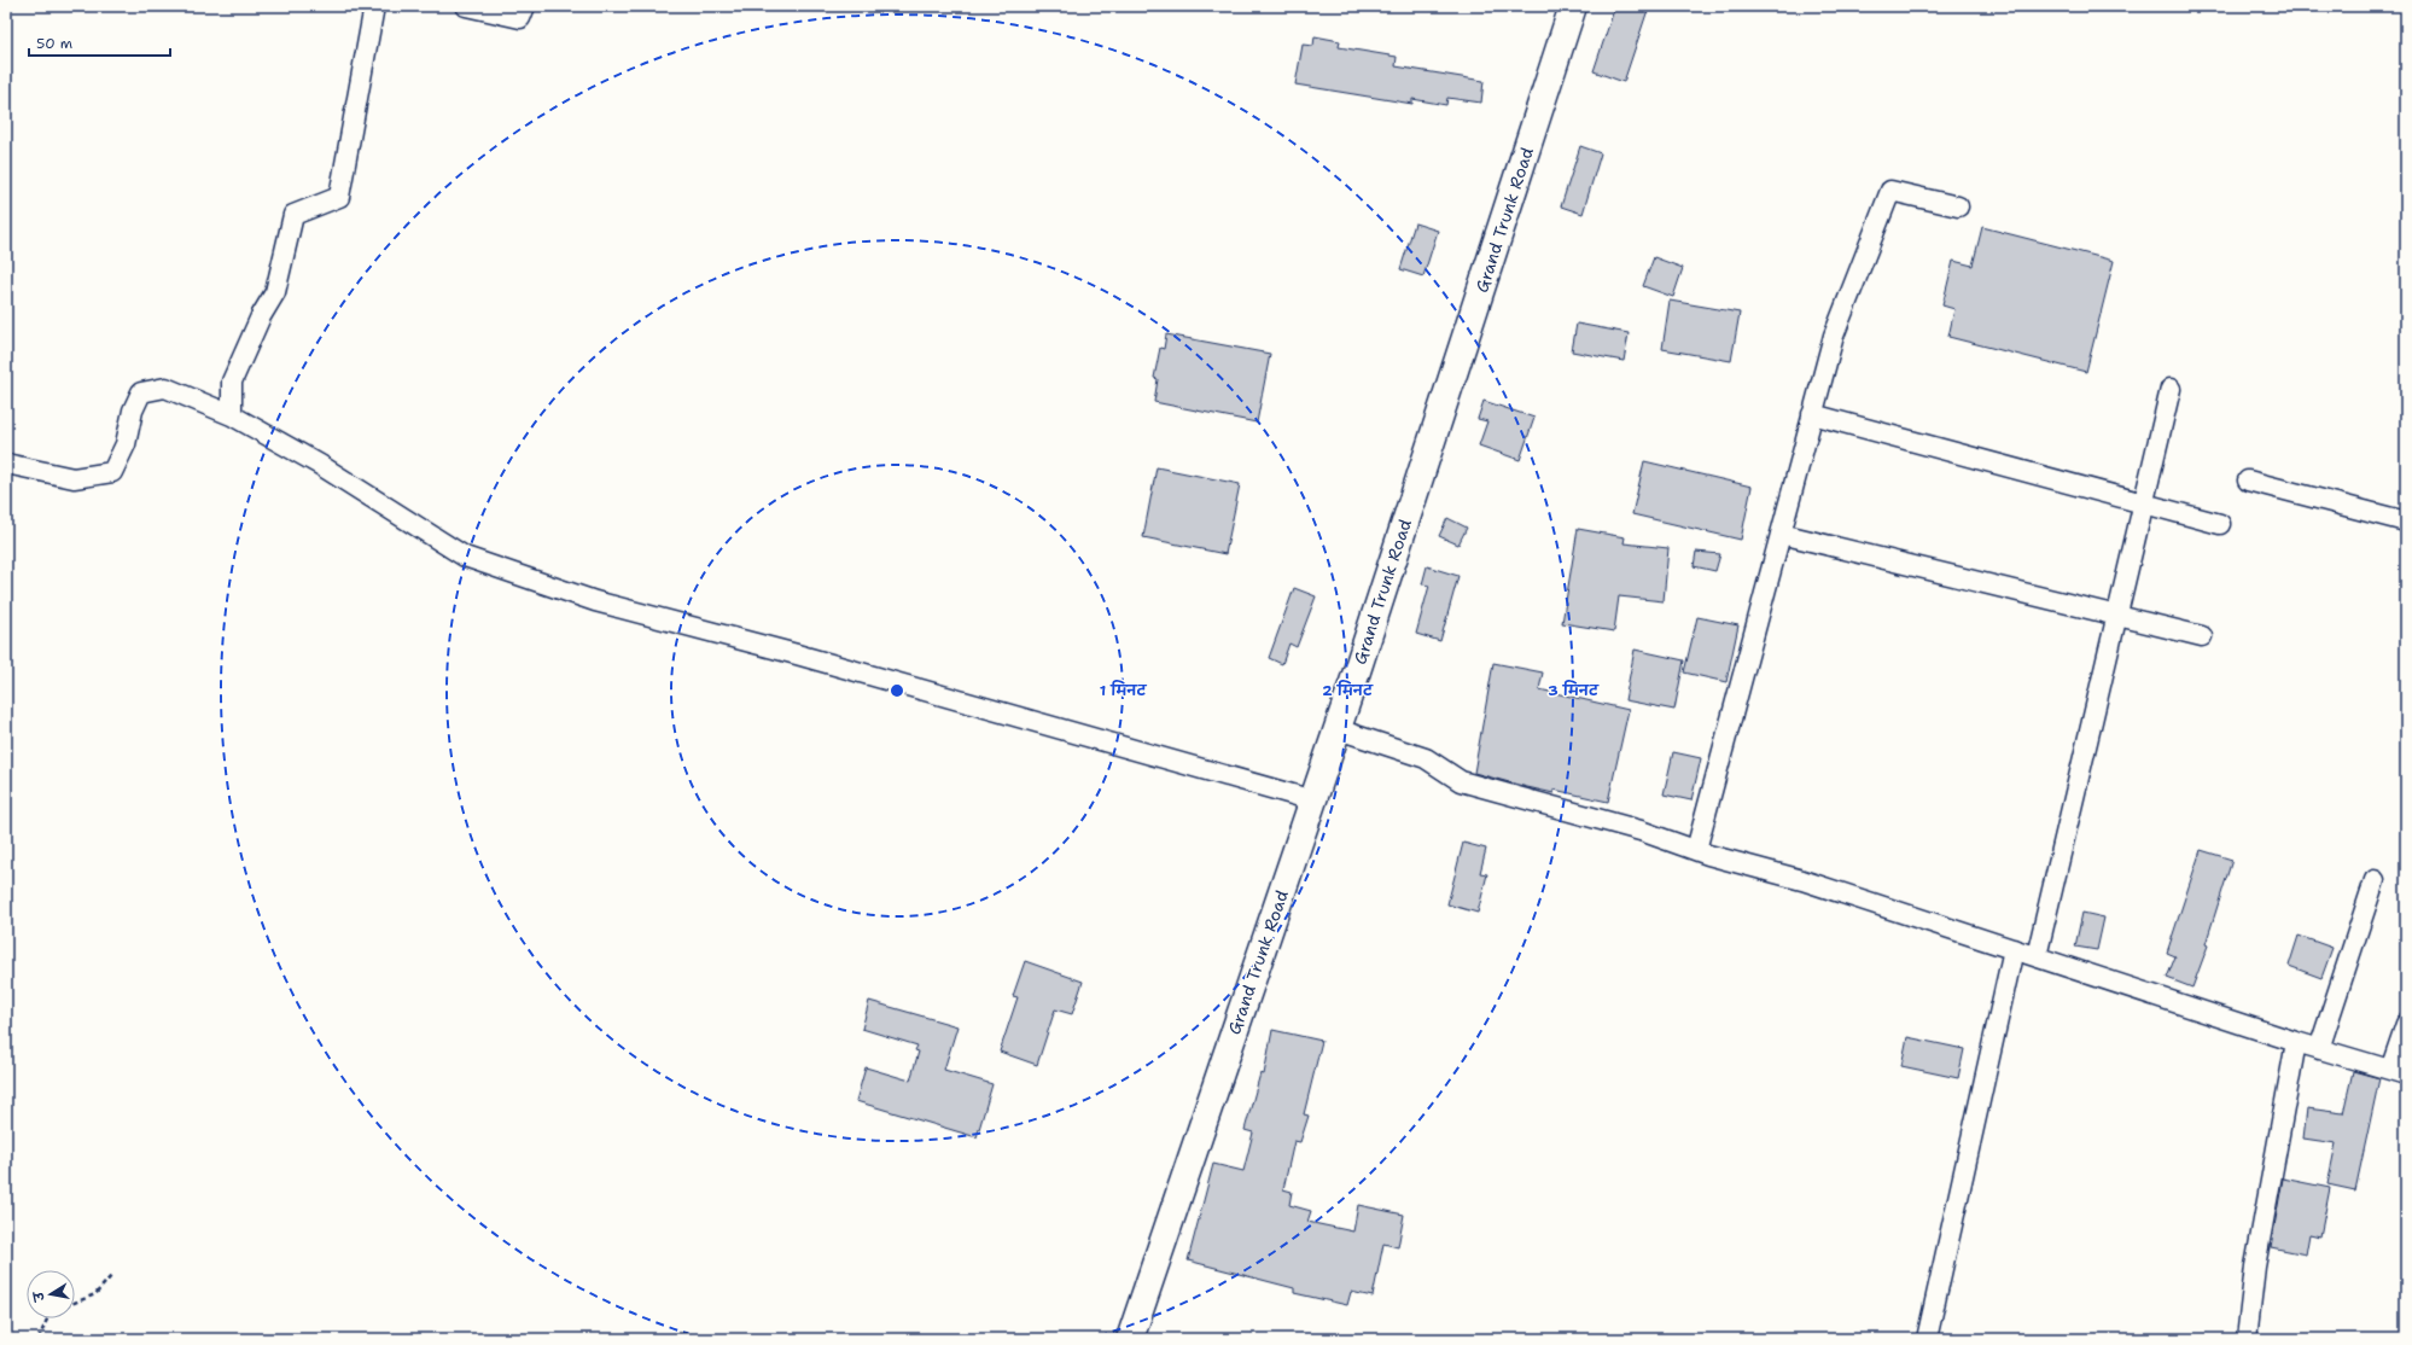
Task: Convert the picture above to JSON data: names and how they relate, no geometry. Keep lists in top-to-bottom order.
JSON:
{
  "streets": {
    "highway": ["Grand Trunk Road"]
  },
  "scale_bar": "50 m",
  "north": "left",
  "rings": ["1 मिनट", "2 मिनट", "3 मिनट"]
}
